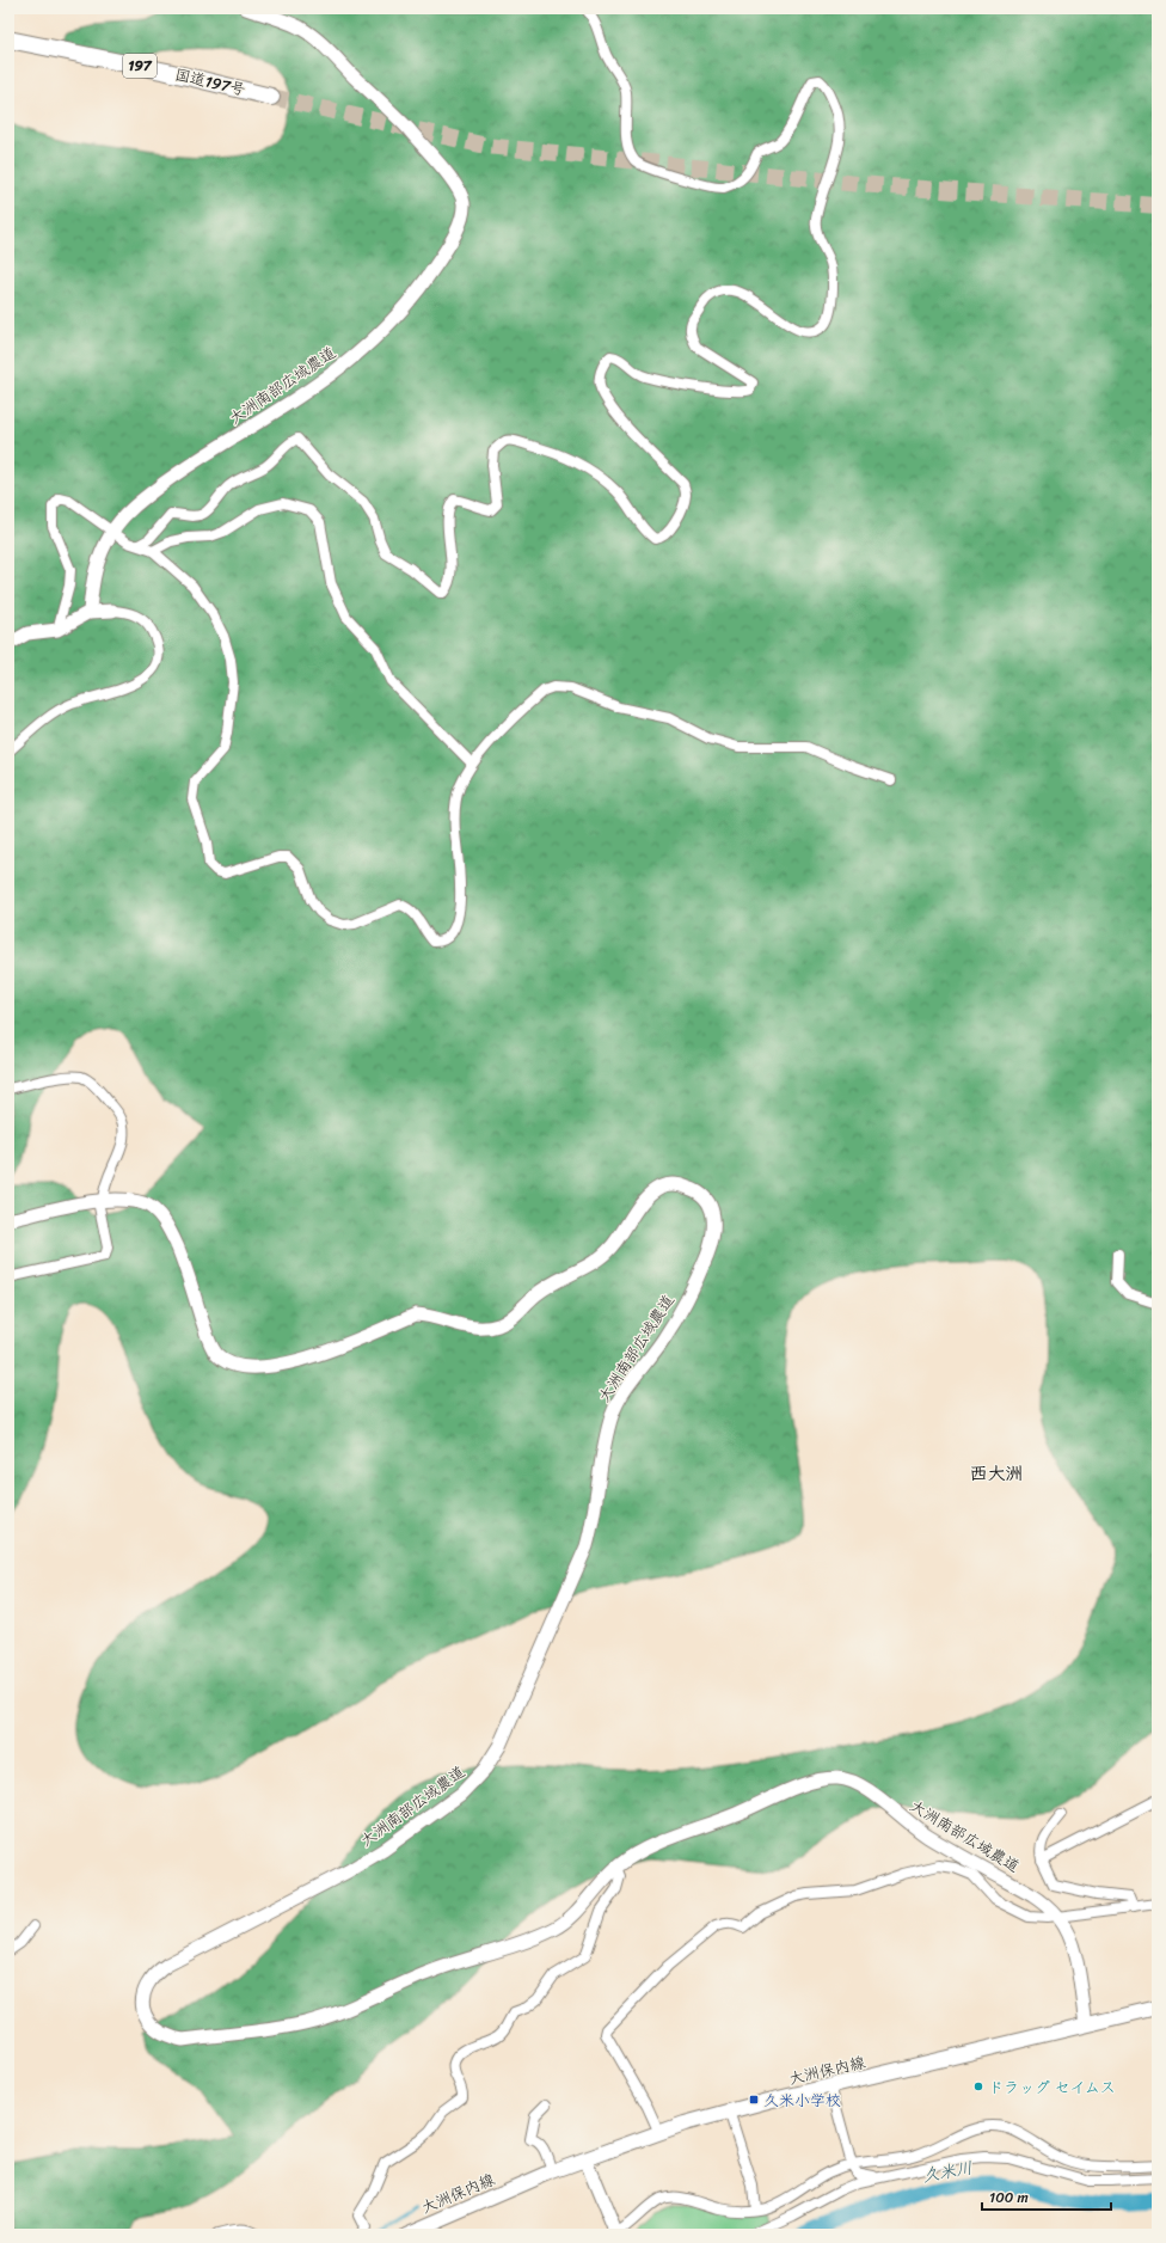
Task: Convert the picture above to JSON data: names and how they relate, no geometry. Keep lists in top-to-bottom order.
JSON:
{
  "streets": {
    "highway": ["197", "国道197号"],
    "main road": ["大洲保内線"],
    "street": ["大洲南部広域農道"]
  },
  "crossings": [
    ["大洲南部広域農道", "大洲保内線"]
  ],
  "districts": ["西大洲"],
  "water": ["久米川"],
  "places": {
    "other": ["ドラッグ セイムス"],
    "transit": ["久米小学校"]
  },
  "scale_bar": "100 m"
}
